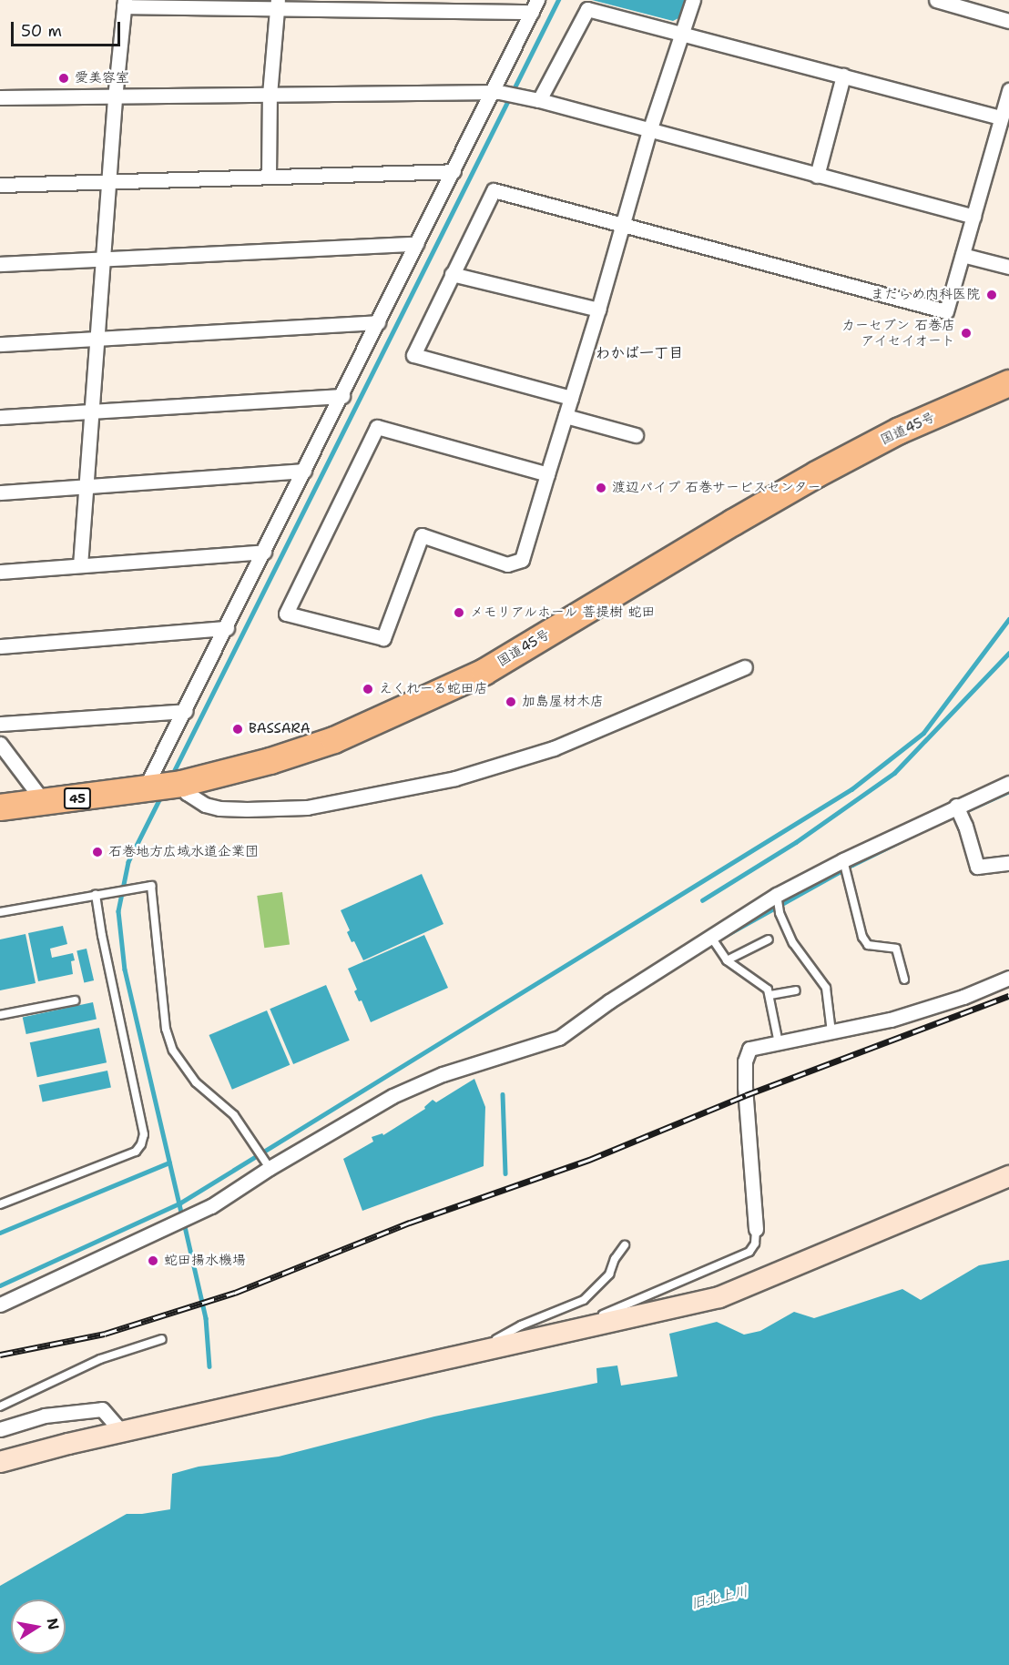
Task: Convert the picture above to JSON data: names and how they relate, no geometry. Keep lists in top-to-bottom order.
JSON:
{
  "streets": {
    "highway": ["国道45号", "45"]
  },
  "districts": ["わかば一丁目"],
  "water": ["旧北上川"],
  "places": [
    "愛美容室",
    "まだらめ内科医院",
    "カーセブン 石巻店 アイセイオート",
    "渡辺パイプ 石巻サービスセンター",
    "メモリアルホール 菩提樹 蛇田",
    "えくれーる蛇田店",
    "加島屋材木店",
    "BASSARA",
    "石巻地方広域水道企業団",
    "蛇田揚水機場"
  ],
  "scale_bar": "50 m",
  "north": "right"
}
